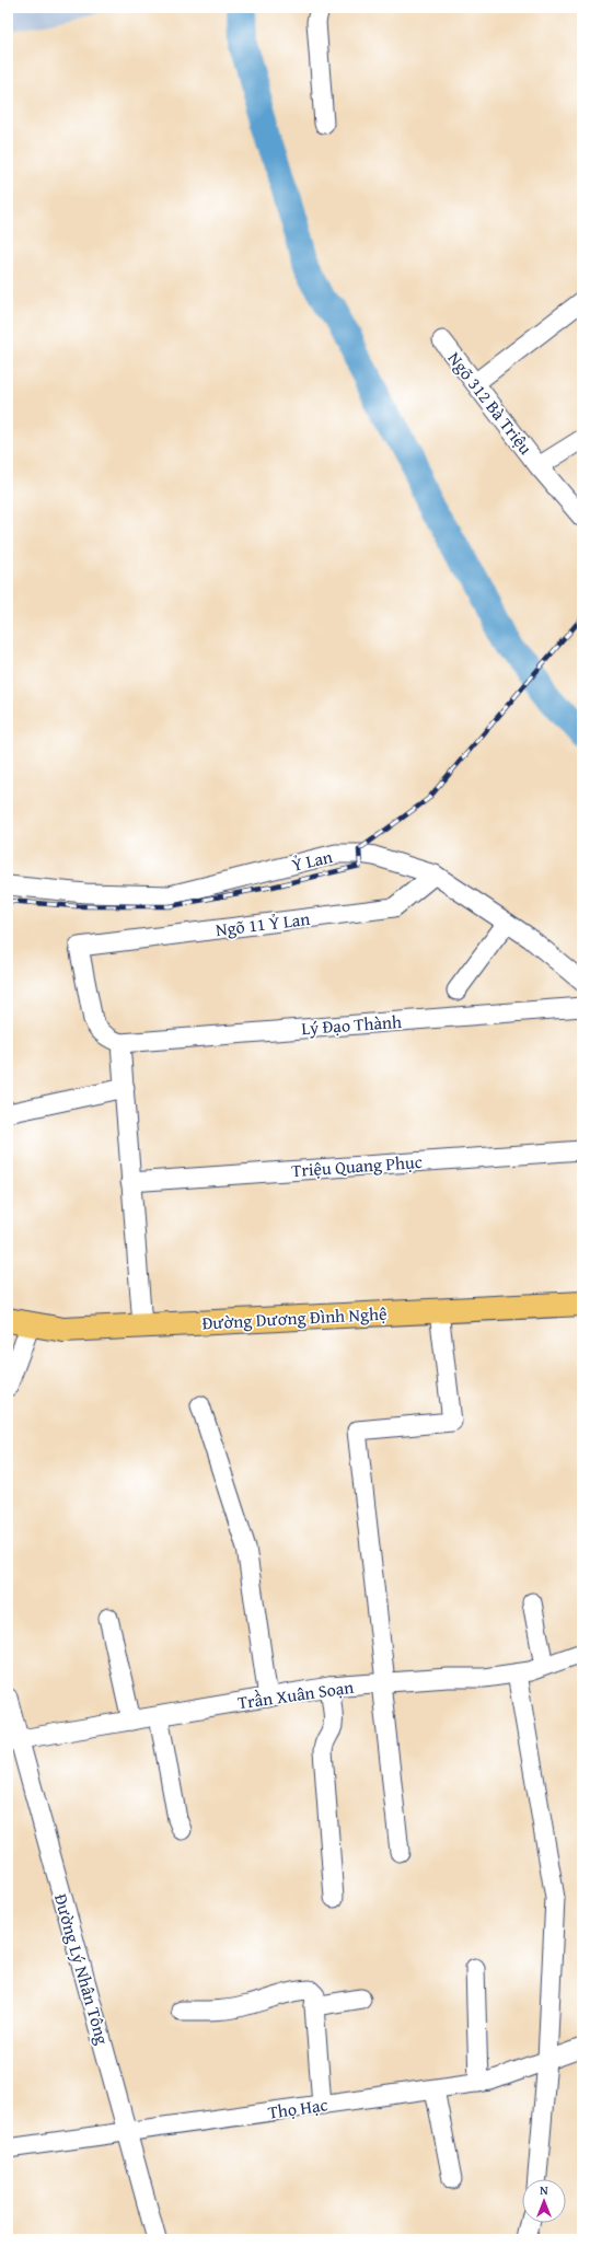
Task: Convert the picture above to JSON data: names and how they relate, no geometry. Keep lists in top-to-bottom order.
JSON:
{
  "streets": {
    "main road": ["Đường Dương Đình Nghệ"],
    "street": [
      "Ngõ 312 Bà Triệu",
      "Ỷ Lan",
      "Ngõ 11 Ỷ Lan",
      "Lý Đạo Thành",
      "Triệu Quang Phục",
      "Trần Xuân Soạn",
      "Đường Lý Nhân Tông",
      "Thọ Hạc"
    ]
  },
  "crossings": [
    ["Ỷ Lan", "Ngõ 11 Ỷ Lan"],
    ["Ngõ 11 Ỷ Lan", "Lý Đạo Thành"],
    ["Trần Xuân Soạn", "Đường Lý Nhân Tông"],
    ["Đường Lý Nhân Tông", "Thọ Hạc"]
  ],
  "north": "top"
}
